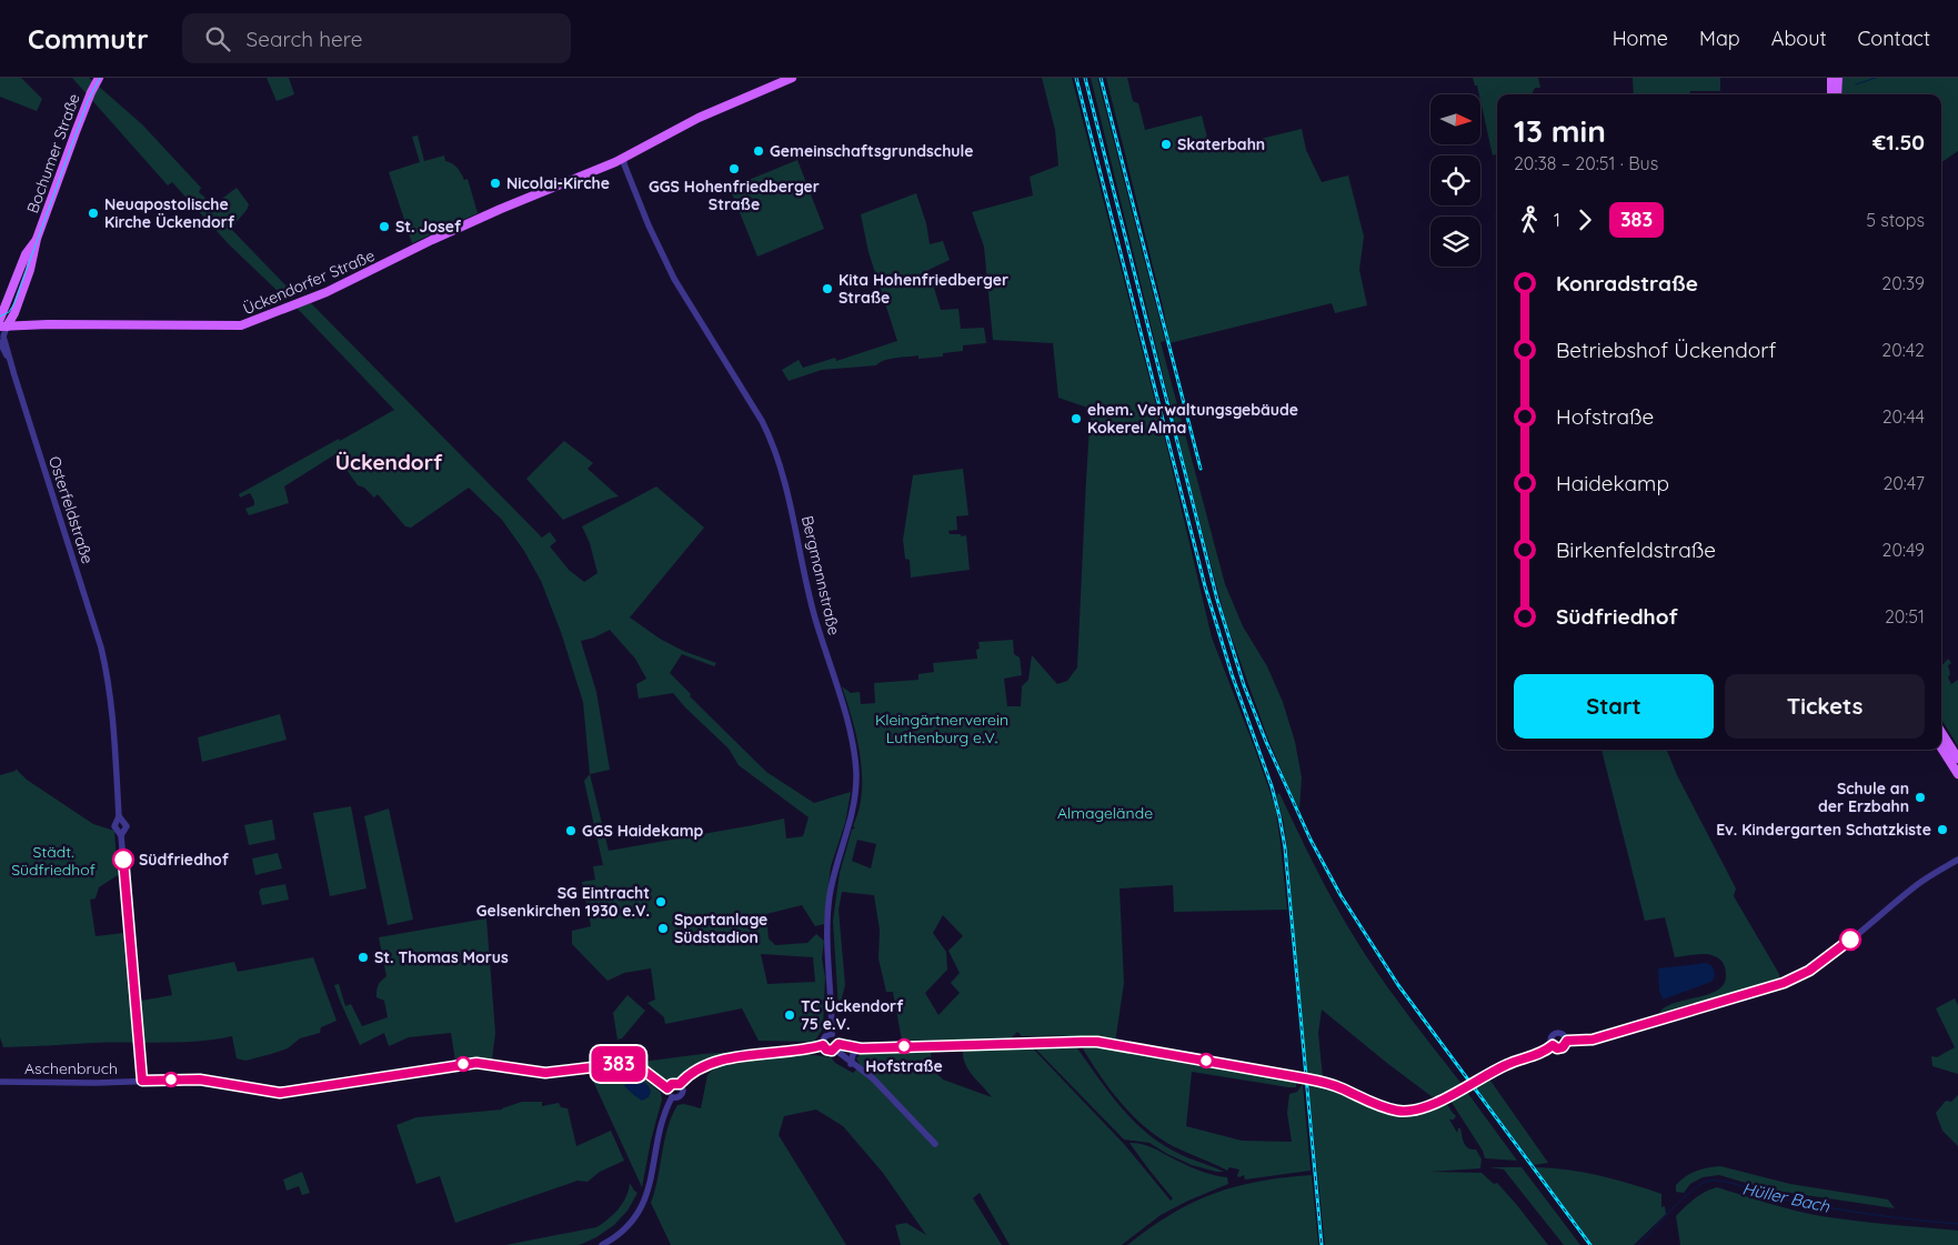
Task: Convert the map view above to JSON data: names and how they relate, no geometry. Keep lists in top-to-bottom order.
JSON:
{
  "streets": {
    "main road": ["Bochumer Straße", "Ückendorfer Straße"],
    "street": ["Osterfeldstraße", "Bergmannstraße", "Aschenbruch"]
  },
  "crossings": [
    ["Bochumer Straße", "Ückendorfer Straße"],
    ["Bochumer Straße", "Osterfeldstraße"],
    ["Ückendorfer Straße", "Osterfeldstraße"],
    ["Ückendorfer Straße", "Bergmannstraße"],
    ["Osterfeldstraße", "Aschenbruch"]
  ],
  "districts": ["Ückendorf"],
  "water": ["Hüller Bach"],
  "parks": ["Kleingärtnerverein Luthenburg e.V.", "Almagelände", "Städt. Südfriedhof"],
  "places": [
    "Skaterbahn",
    "Gemeinschaftsgrundschule",
    "GGS Hohenfriedberger Straße",
    "Nicolai-Kirche",
    "Neuapostolische Kirche Ückendorf",
    "St. Josef",
    "Kita Hohenfriedberger Straße",
    "ehem. Verwaltungsgebäude Kokerei Alma",
    "Schule an der Erzbahn",
    "Ev. Kindergarten Schatzkiste",
    "GGS Haidekamp",
    "Südfriedhof",
    "SG Eintracht Gelsenkirchen 1930 e.V.",
    "Sportanlage Südstadion",
    "St. Thomas Morus",
    "TC Ückendorf 75 e.V.",
    "Hofstraße"
  ],
  "lines": ["bus line 383"],
  "north": "right",
  "page": {
    "header": "Commutr",
    "search": "Search here",
    "nav": [
      "Home",
      "Map",
      "About",
      "Contact"
    ],
    "on_map": "383",
    "heading": ["13 min", "20:38 – 20:51 · Bus", "€1.50"],
    "legs": ["1", "383", "5 stops"],
    "list": [
      {
        "name": "Konradstraße",
        "value": "20:39"
      },
      {
        "name": "Betriebshof Ückendorf",
        "value": "20:42"
      },
      {
        "name": "Hofstraße",
        "value": "20:44"
      },
      {
        "name": "Haidekamp",
        "value": "20:47"
      },
      {
        "name": "Birkenfeldstraße",
        "value": "20:49"
      },
      {
        "name": "Südfriedhof",
        "value": "20:51"
      }
    ],
    "buttons": ["Start", "Tickets"]
  }
}
